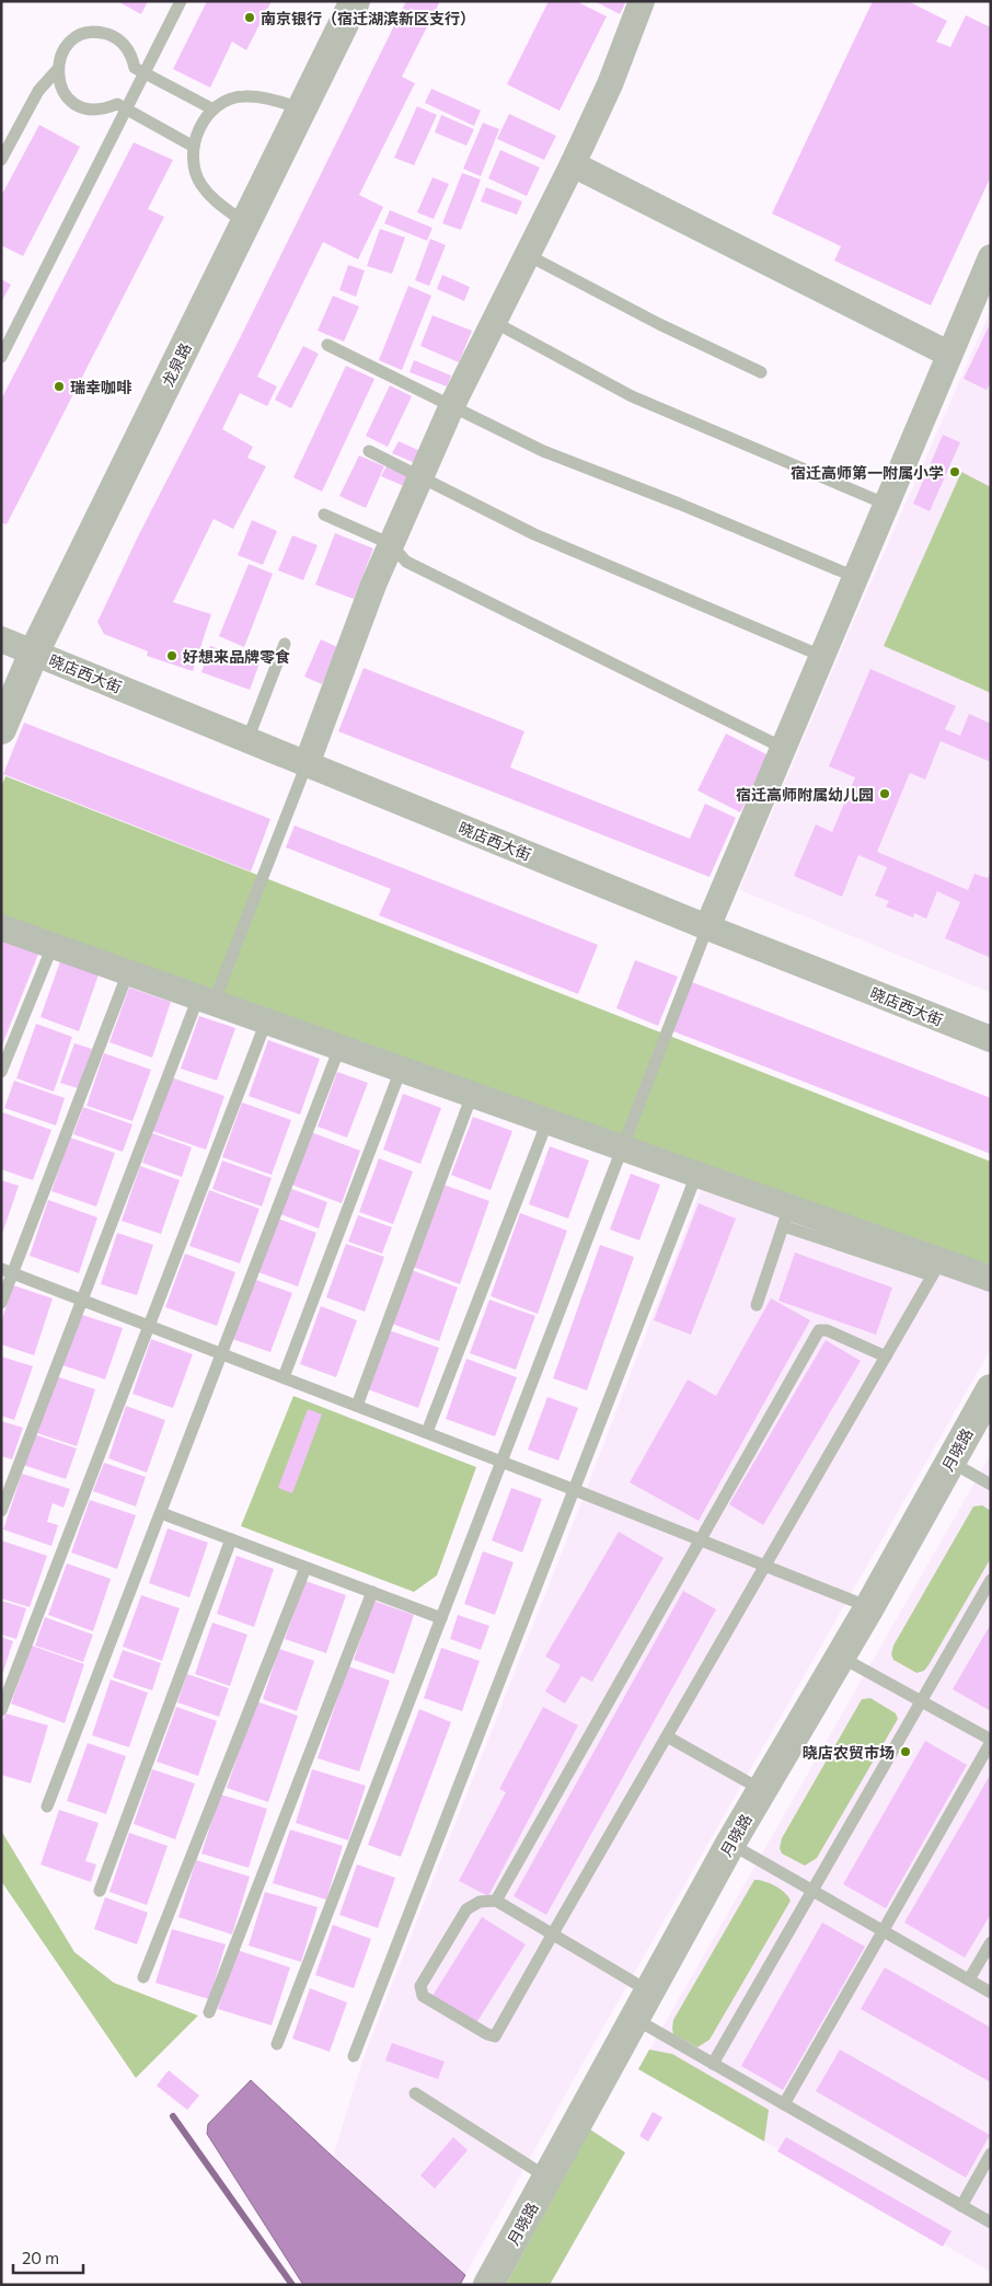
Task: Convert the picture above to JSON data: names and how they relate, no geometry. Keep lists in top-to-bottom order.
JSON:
{
  "streets": {
    "street": ["龙泉路", "晓店西大街", "月晓路"]
  },
  "crossings": [
    ["龙泉路", "晓店西大街"]
  ],
  "places": [
    "南京银行（宿迁湖滨新区支行）",
    "瑞幸咖啡",
    "宿迁高师第一附属小学",
    "好想来品牌零食",
    "宿迁高师附属幼儿园",
    "晓店农贸市场"
  ],
  "scale_bar": "20 m"
}
